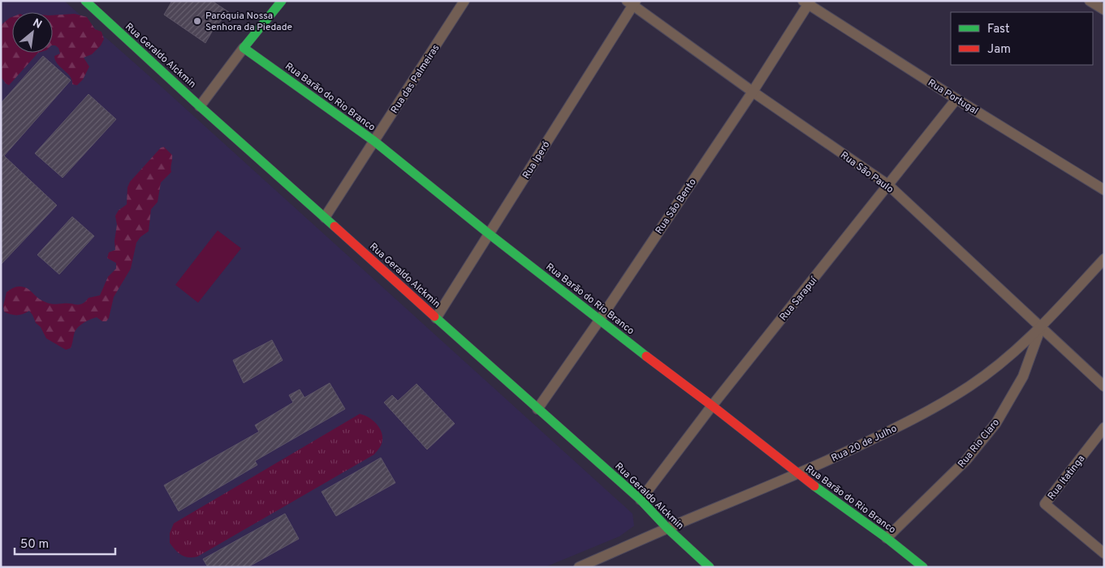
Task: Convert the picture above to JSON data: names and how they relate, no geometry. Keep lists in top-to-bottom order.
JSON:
{
  "streets": {
    "street": [
      "Rua Geraldo Alckmin",
      "Rua das Palmeiras",
      "Rua Barão do Rio Branco",
      "Rua Portugal",
      "Rua Iperó",
      "Rua São Paulo",
      "Rua São Bento",
      "Rua Sarapuí",
      "Rua 20 de Julho",
      "Rua Rio Claro",
      "Rua Itatinga"
    ]
  },
  "crossings": [
    ["Rua Geraldo Alckmin", "Rua das Palmeiras"],
    ["Rua Geraldo Alckmin", "Rua Iperó"],
    ["Rua Geraldo Alckmin", "Rua São Bento"],
    ["Rua Geraldo Alckmin", "Rua Sarapuí"],
    ["Rua Geraldo Alckmin", "Rua 20 de Julho"],
    ["Rua das Palmeiras", "Rua Barão do Rio Branco"],
    ["Rua Barão do Rio Branco", "Rua Iperó"],
    ["Rua Barão do Rio Branco", "Rua São Bento"],
    ["Rua Barão do Rio Branco", "Rua Sarapuí"],
    ["Rua Barão do Rio Branco", "Rua 20 de Julho"],
    ["Rua Barão do Rio Branco", "Rua Rio Claro"],
    ["Rua Portugal", "Rua São Bento"],
    ["Rua Portugal", "Rua Sarapuí"],
    ["Rua Iperó", "Rua São Paulo"],
    ["Rua São Paulo", "Rua São Bento"],
    ["Rua São Paulo", "Rua Sarapuí"],
    ["Rua São Paulo", "Rua 20 de Julho"],
    ["Rua São Paulo", "Rua Rio Claro"],
    ["Rua 20 de Julho", "Rua Rio Claro"]
  ],
  "places": ["Paróquia Nossa Senhora da Piedade"],
  "legend": ["Fast", "Jam"],
  "scale_bar": "50 m",
  "north": "top right"
}
